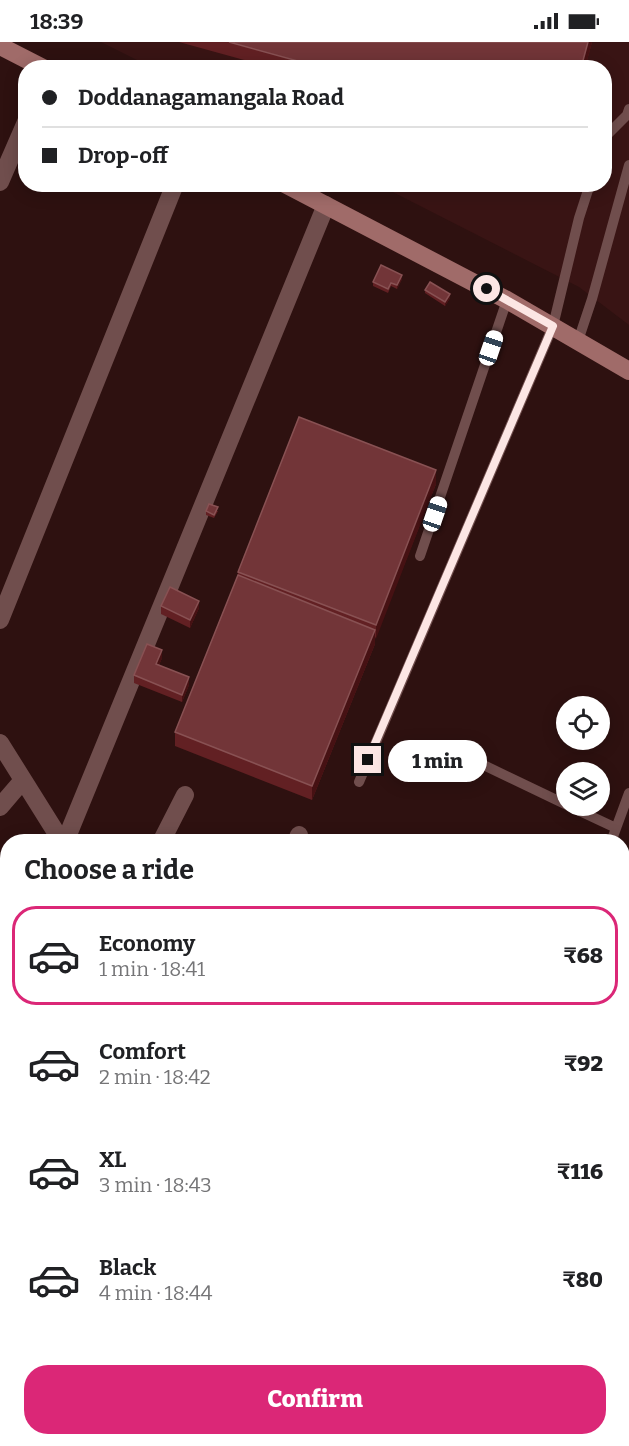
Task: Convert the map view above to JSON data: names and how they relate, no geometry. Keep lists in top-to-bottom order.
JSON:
{
  "page": {
    "status": "18:39",
    "banner": ["Doddanagamangala Road", "Drop-off"],
    "bubble": "1 min",
    "heading": "Choose a ride",
    "list": [
      {
        "name": "Economy",
        "note": "1 min · 18:41",
        "value": "₹68"
      },
      {
        "name": "Comfort",
        "note": "2 min · 18:42",
        "value": "₹92"
      },
      {
        "name": "XL",
        "note": "3 min · 18:43",
        "value": "₹116"
      },
      {
        "name": "Black",
        "note": "4 min · 18:44",
        "value": "₹80"
      }
    ],
    "buttons": "Confirm"
  }
}
